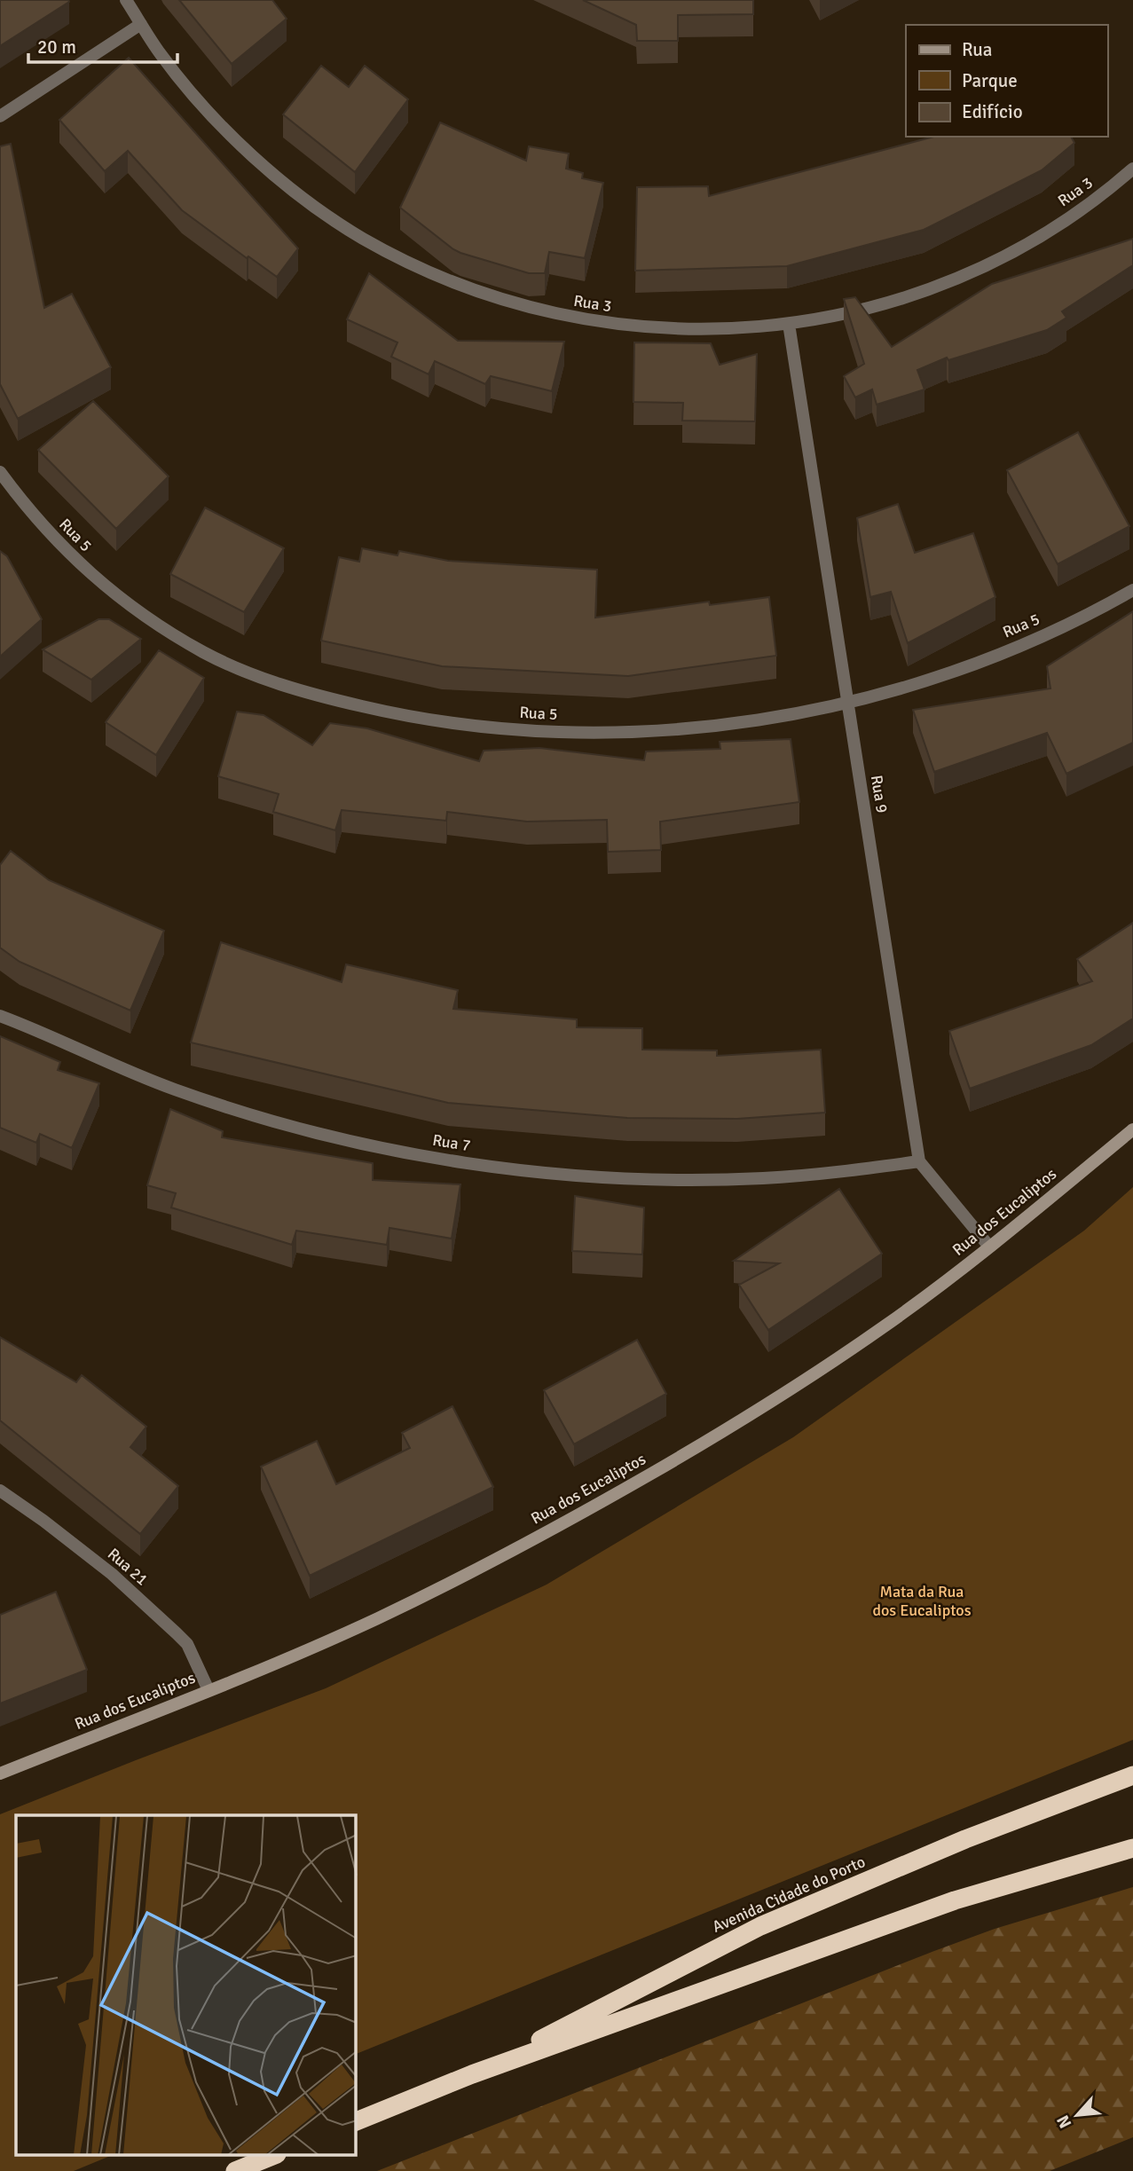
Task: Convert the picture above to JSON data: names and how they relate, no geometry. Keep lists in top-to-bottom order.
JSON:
{
  "streets": {
    "highway": ["Avenida Cidade do Porto"],
    "street": [
      "Rua 3",
      "Rua 5",
      "Rua 9",
      "Rua 7",
      "Rua dos Eucaliptos",
      "Rua 21"
    ]
  },
  "crossings": [
    ["Rua 3", "Rua 9"],
    ["Rua 5", "Rua 9"],
    ["Rua 9", "Rua 7"],
    ["Rua dos Eucaliptos", "Rua 21"]
  ],
  "parks": ["Mata da Rua dos Eucaliptos"],
  "legend": ["Rua", "Parque", "Edifício"],
  "scale_bar": "20 m",
  "north": "bottom left"
}
